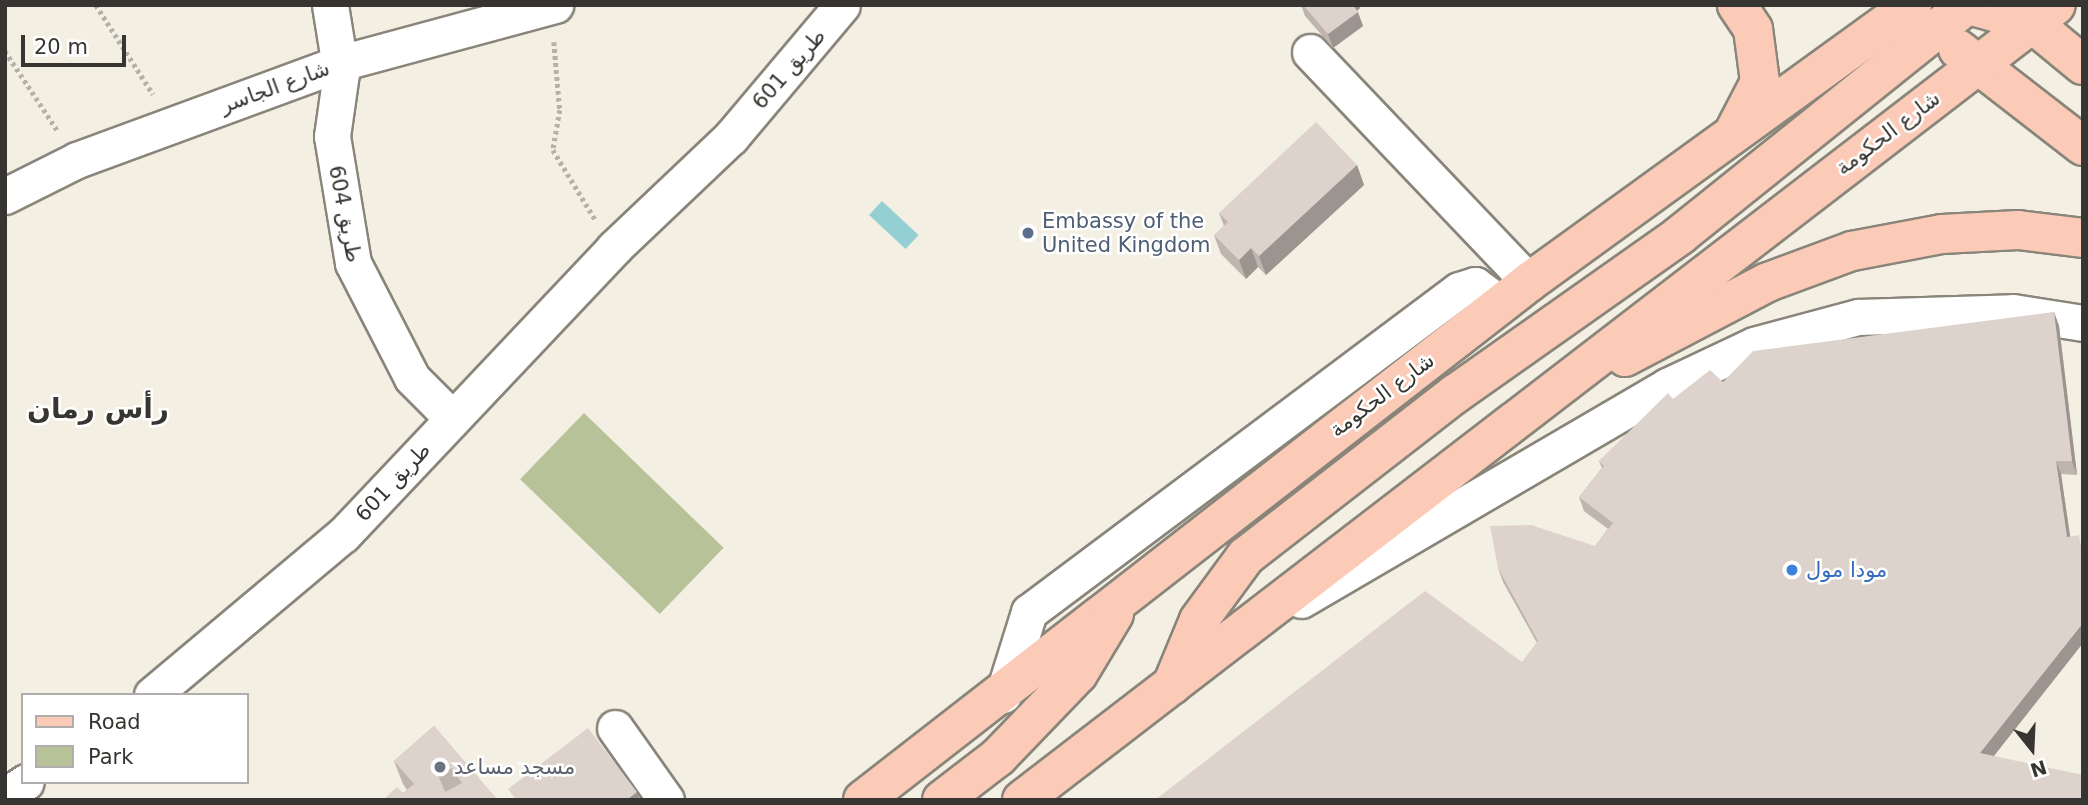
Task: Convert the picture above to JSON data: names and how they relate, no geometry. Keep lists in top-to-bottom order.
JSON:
{
  "streets": {
    "main road": ["شارع الحكومة"],
    "street": ["طريق 601", "شارع الجاسر", "طريق 604"]
  },
  "crossings": [
    ["طريق 601", "طريق 604"],
    ["شارع الجاسر", "طريق 604"]
  ],
  "districts": ["رأس رمان"],
  "places": ["Embassy of the United Kingdom", "مودا مول", "مسجد مساعد"],
  "legend": ["Road", "Park"],
  "scale_bar": "20 m",
  "north": "bottom"
}
